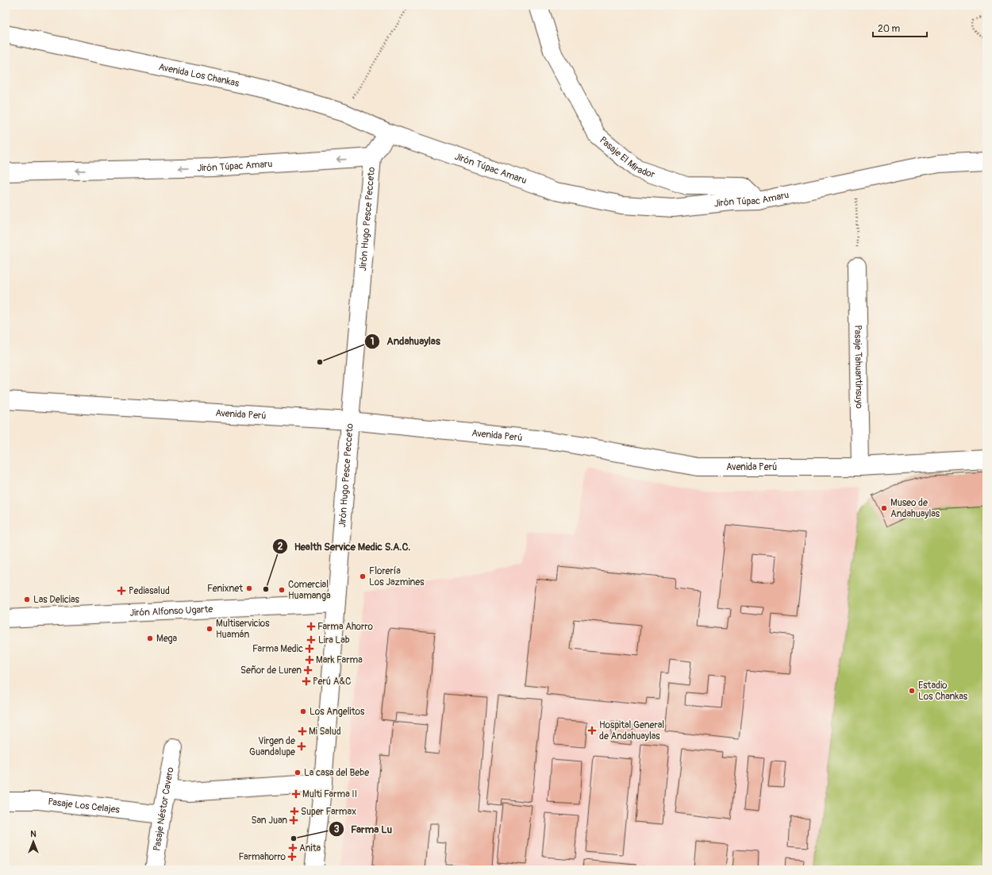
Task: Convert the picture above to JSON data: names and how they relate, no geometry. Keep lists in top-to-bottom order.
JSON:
{
  "streets": {
    "street": [
      "Avenida Los Chankas",
      "Pasaje El Mirador",
      "Jirón Túpac Amaru",
      "Jirón Hugo Pesce Pecceto",
      "Pasaje Tahuantinsuyo",
      "Avenida Perú",
      "Jirón Alfonso Ugarte",
      "Pasaje Los Celajes",
      "Pasaje Néstor Cavero"
    ]
  },
  "crossings": [
    ["Avenida Los Chankas", "Jirón Túpac Amaru"],
    ["Pasaje El Mirador", "Jirón Túpac Amaru"],
    ["Jirón Túpac Amaru", "Jirón Hugo Pesce Pecceto"],
    ["Jirón Hugo Pesce Pecceto", "Avenida Perú"],
    ["Jirón Hugo Pesce Pecceto", "Jirón Alfonso Ugarte"],
    ["Pasaje Tahuantinsuyo", "Avenida Perú"],
    ["Pasaje Los Celajes", "Pasaje Néstor Cavero"]
  ],
  "one_way": ["Jirón Túpac Amaru"],
  "places": {
    "other": [
      "Andahuaylas",
      "Museo de Andahuaylas",
      "Florería Los Jazmines",
      "Fenixnet",
      "Health Service Medic S.A.C.",
      "Comercial Huamanga",
      "Las Delicias",
      "Multiservicios Huamán",
      "Mega",
      "Estadio Los Chankas",
      "Los Angelitos",
      "La casa del Bebe",
      "Farma Lu"
    ],
    "health": [
      "Pediasalud",
      "Farma Ahorro",
      "Lira Lab",
      "Farma Medic",
      "Mark Farma",
      "Señor de Luren",
      "Perú A&C",
      "Hospital General de Andahuaylas",
      "Mi Salud",
      "Virgen de Guandalupe",
      "Multi Farma II",
      "Super Farmax",
      "San Juan",
      "Anita",
      "Farmahorro"
    ]
  },
  "scale_bar": "20 m",
  "north": "top"
}
